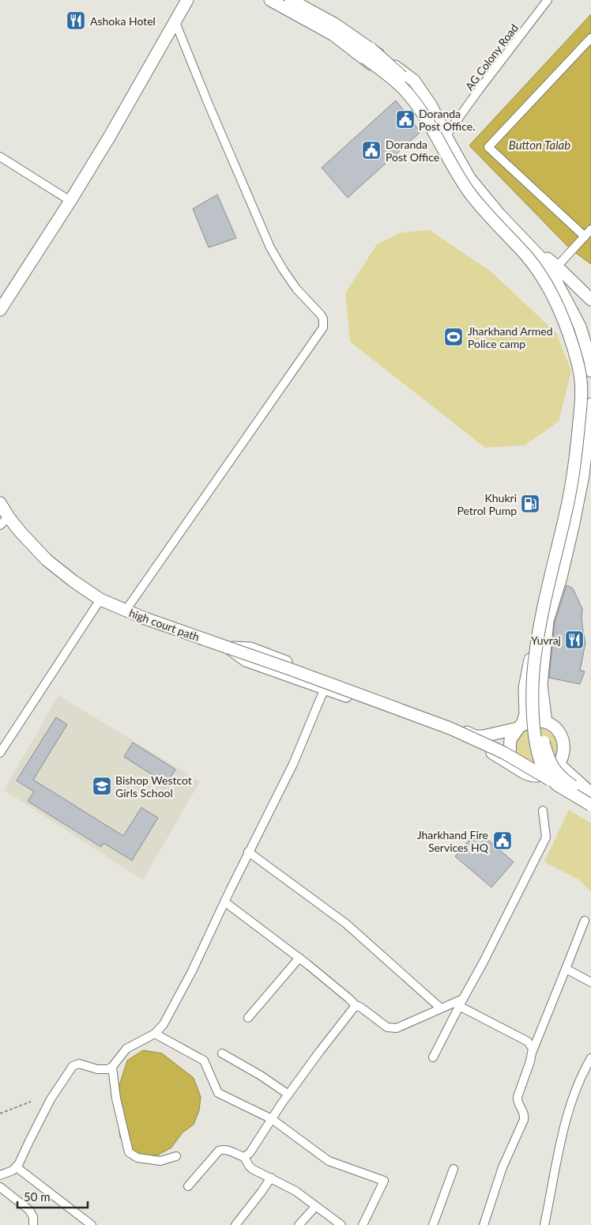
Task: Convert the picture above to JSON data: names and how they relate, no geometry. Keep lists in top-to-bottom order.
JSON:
{
  "streets": {
    "main road": ["high court path"],
    "street": ["AG Colony Road"]
  },
  "water": ["Button Talab"],
  "places": {
    "restaurant": ["Ashoka Hotel", "Yuvraj"],
    "public building": ["Doranda Post Office.", "Doranda Post Office", "Jharkhand Fire Services HQ"],
    "sports": ["Jharkhand Armed Police camp"],
    "fuel station": ["Khukri Petrol Pump"],
    "school or university": ["Bishop Westcot Girls School"]
  },
  "scale_bar": "50 m"
}
